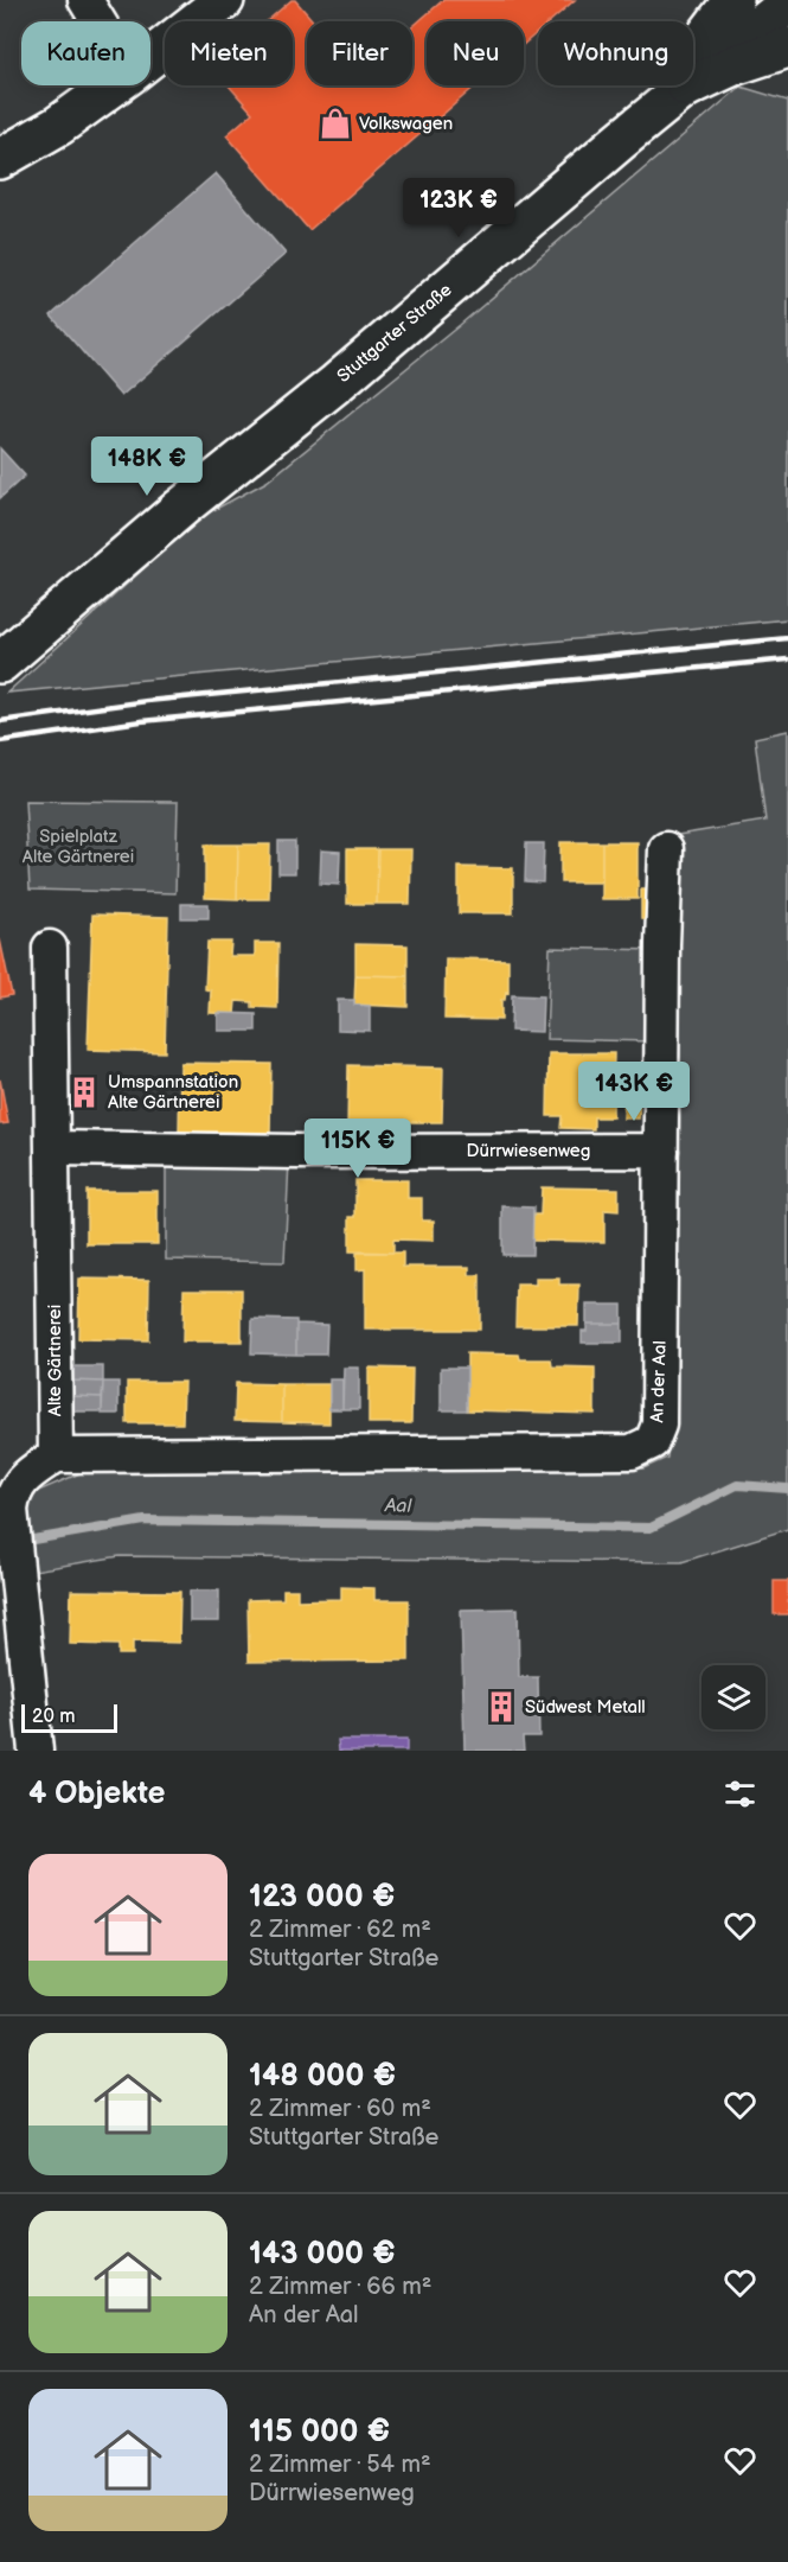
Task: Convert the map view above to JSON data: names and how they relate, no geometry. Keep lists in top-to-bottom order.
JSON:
{
  "streets": {
    "main road": ["Stuttgarter Straße"],
    "street": ["Dürrwiesenweg", "Alte Gärtnerei", "An der Aal"]
  },
  "crossings": [
    ["Dürrwiesenweg", "Alte Gärtnerei"],
    ["Dürrwiesenweg", "An der Aal"],
    ["Alte Gärtnerei", "An der Aal"]
  ],
  "water": ["Aal"],
  "parks": ["Spielplatz Alte Gärtnerei"],
  "places": {
    "shop": ["Volkswagen"],
    "building": ["Umspannstation Alte Gärtnerei", "Südwest Metall"]
  },
  "scale_bar": "20 m",
  "page": {
    "chip": [
      "Kaufen",
      "Mieten",
      "Filter",
      "Neu",
      "Wohnung"
    ],
    "price": [
      "123K €",
      "148K €",
      "143K €",
      "115K €"
    ],
    "scale": "20 m",
    "heading": "4 Objekte",
    "list": [
      {
        "name": "123 000 €",
        "note": "2 Zimmer · 62 m² · Stuttgarter Straße"
      },
      {
        "name": "148 000 €",
        "note": "2 Zimmer · 60 m² · Stuttgarter Straße"
      },
      {
        "name": "143 000 €",
        "note": "2 Zimmer · 66 m² · An der Aal"
      },
      {
        "name": "115 000 €",
        "note": "2 Zimmer · 54 m² · Dürrwiesenweg"
      }
    ]
  }
}
